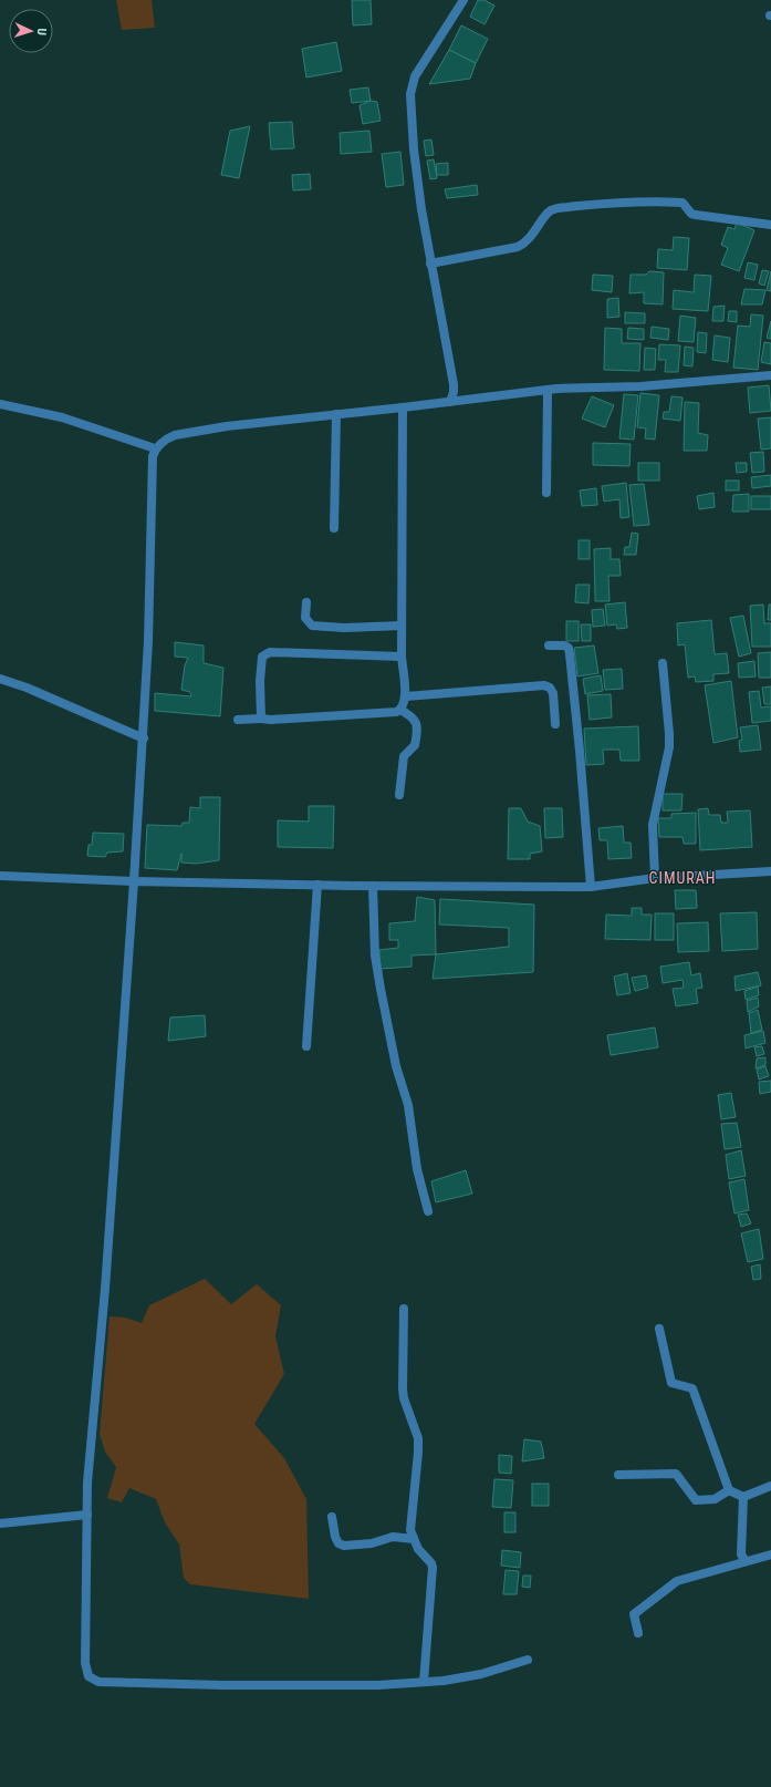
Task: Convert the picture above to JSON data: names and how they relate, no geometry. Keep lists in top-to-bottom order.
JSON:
{
  "districts": ["CIMURAH"],
  "north": "right"
}
